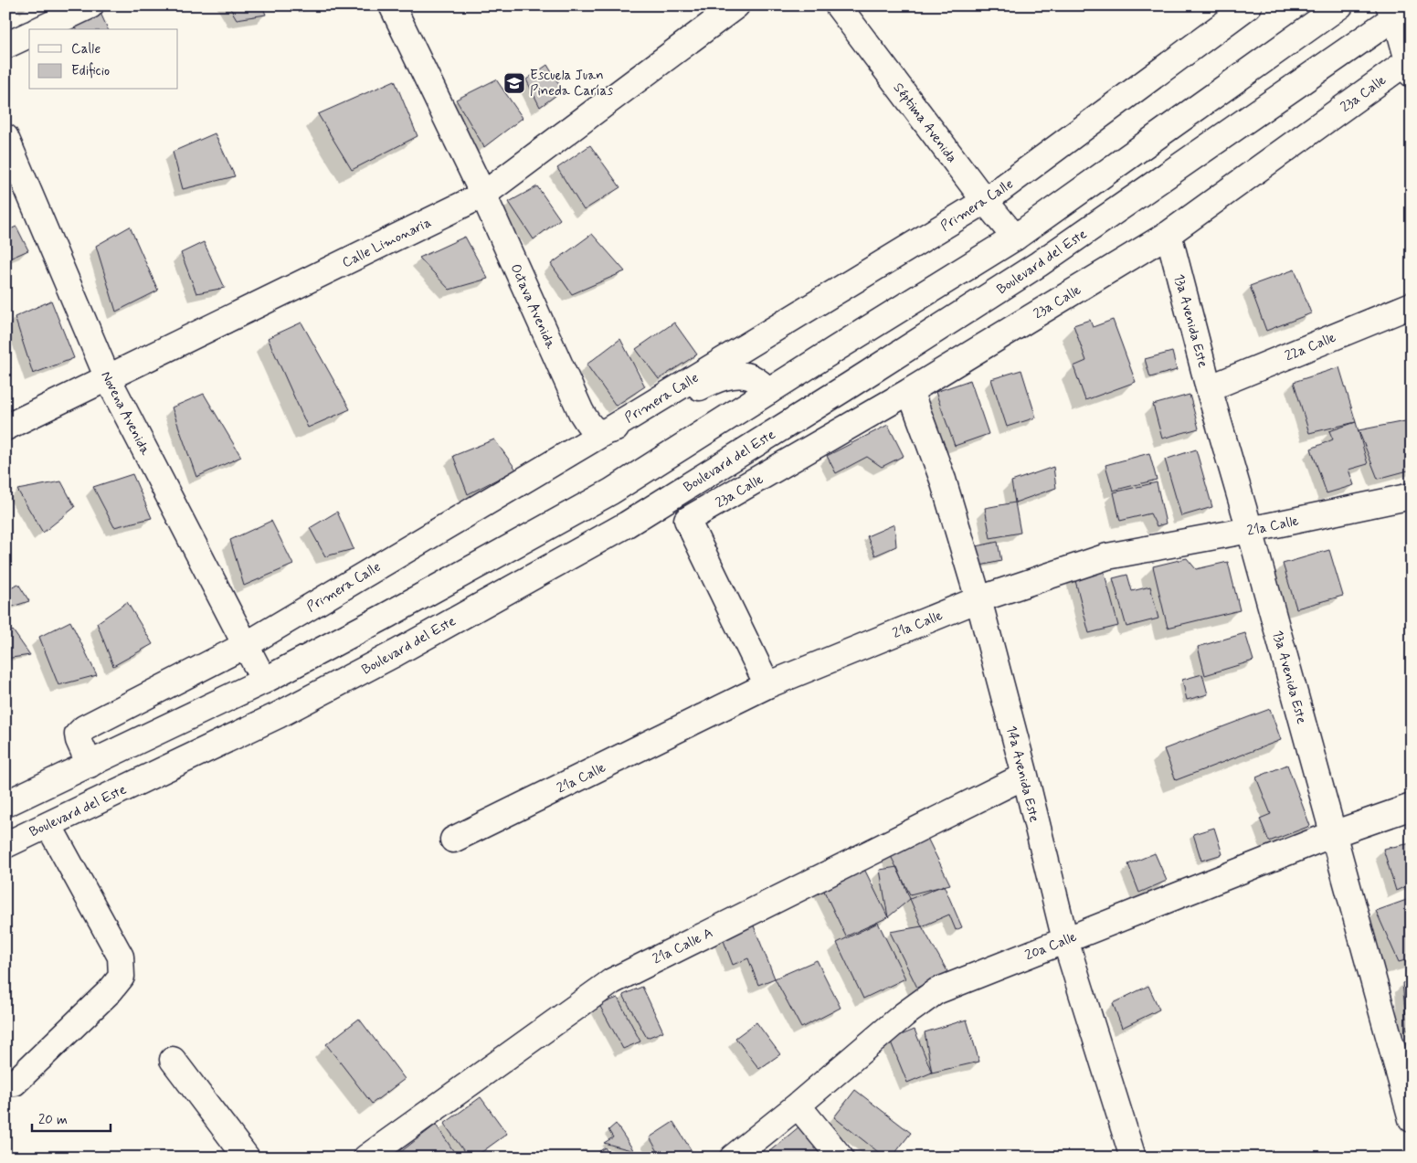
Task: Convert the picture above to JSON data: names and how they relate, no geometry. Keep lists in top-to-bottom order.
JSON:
{
  "streets": {
    "street": [
      "23a Calle",
      "Séptima Avenida",
      "Primera Calle",
      "Calle Limonaria",
      "Boulevard del Este",
      "Octava Avenida",
      "13a Avenida Este",
      "22a Calle",
      "Novena Avenida",
      "21a Calle",
      "14a Avenida Este",
      "21a Calle A",
      "20a Calle"
    ]
  },
  "crossings": [
    ["23a Calle", "13a Avenida Este"],
    ["23a Calle", "21a Calle"],
    ["23a Calle", "14a Avenida Este"],
    ["Séptima Avenida", "Primera Calle"],
    ["Primera Calle", "Octava Avenida"],
    ["Primera Calle", "Novena Avenida"],
    ["Calle Limonaria", "Octava Avenida"],
    ["Calle Limonaria", "Novena Avenida"],
    ["13a Avenida Este", "22a Calle"],
    ["13a Avenida Este", "21a Calle"],
    ["13a Avenida Este", "20a Calle"],
    ["21a Calle", "14a Avenida Este"],
    ["14a Avenida Este", "21a Calle A"],
    ["14a Avenida Este", "20a Calle"]
  ],
  "places": {
    "school or university": ["Escuela Juan Pineda Carías"]
  },
  "legend": ["Calle", "Edificio"],
  "scale_bar": "20 m"
}
